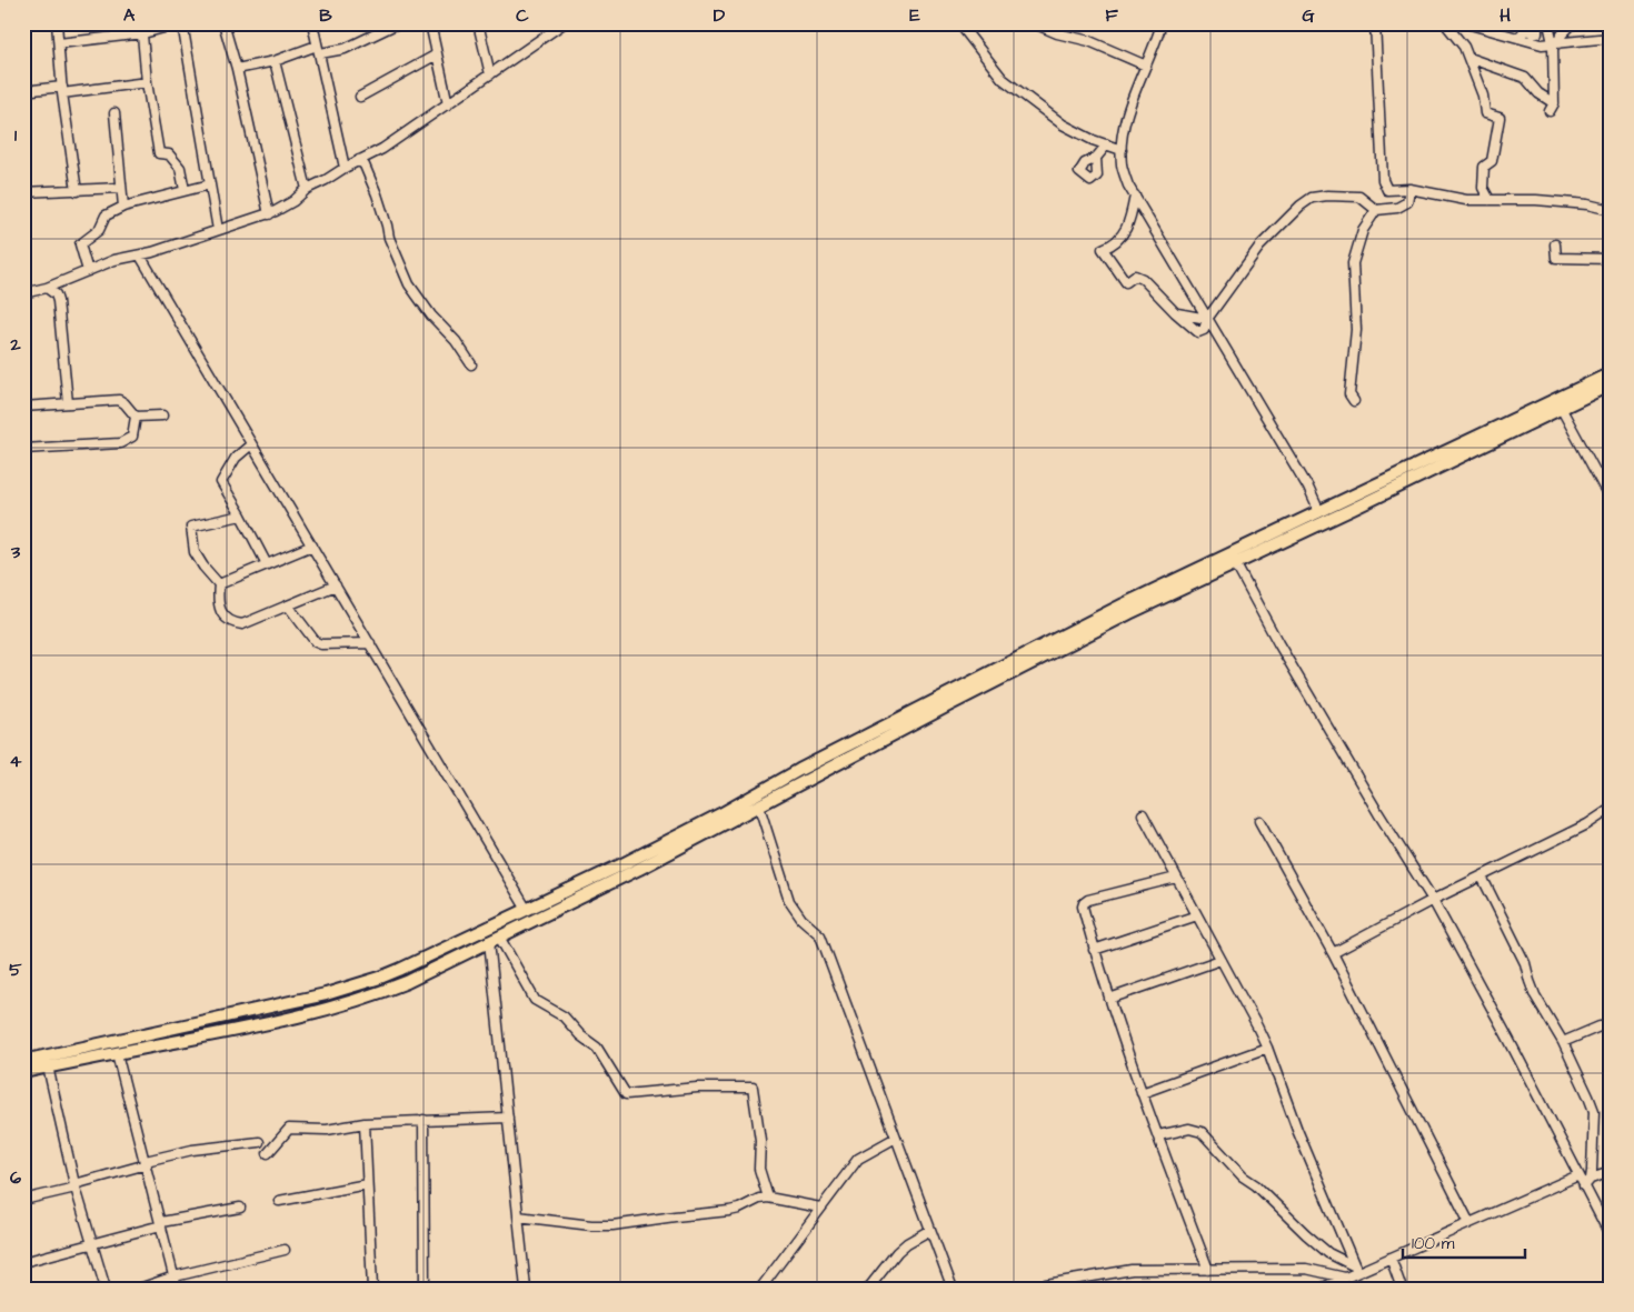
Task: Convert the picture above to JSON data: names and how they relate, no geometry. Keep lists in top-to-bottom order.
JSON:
{
  "scale_bar": "100 m",
  "grid": {
    "columns": [
      "A",
      "B",
      "C",
      "D",
      "E",
      "F",
      "G",
      "H"
    ],
    "rows": [
      "1",
      "2",
      "3",
      "4",
      "5",
      "6"
    ]
  }
}
